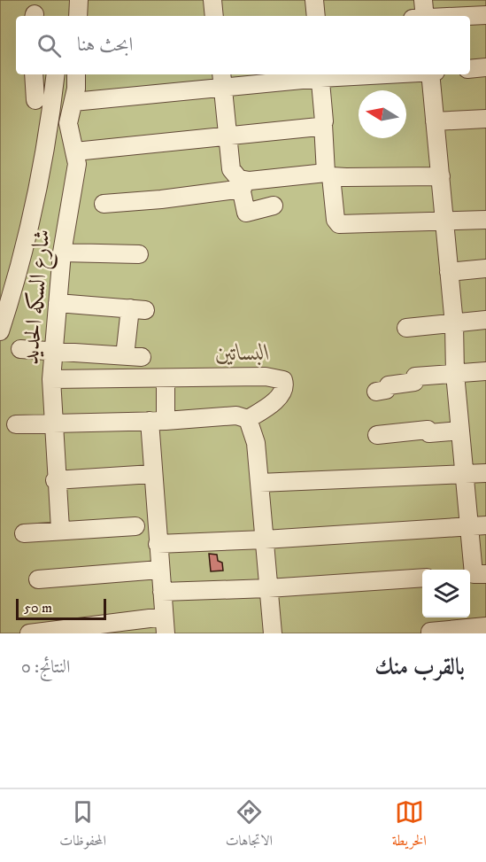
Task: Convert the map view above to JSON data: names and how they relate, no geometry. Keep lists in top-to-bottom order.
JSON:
{
  "streets": {
    "lane": ["شارع السكه الحديد"]
  },
  "parks": ["البساتين"],
  "scale_bar": "50 m",
  "north": "left",
  "page": {
    "search": "ابحث هنا",
    "scale": "50 m",
    "heading": ["بالقرب منك", "النتائج: 0"],
    "nav": ["الخريطة", "الاتجاهات", "المحفوظات"]
  }
}
